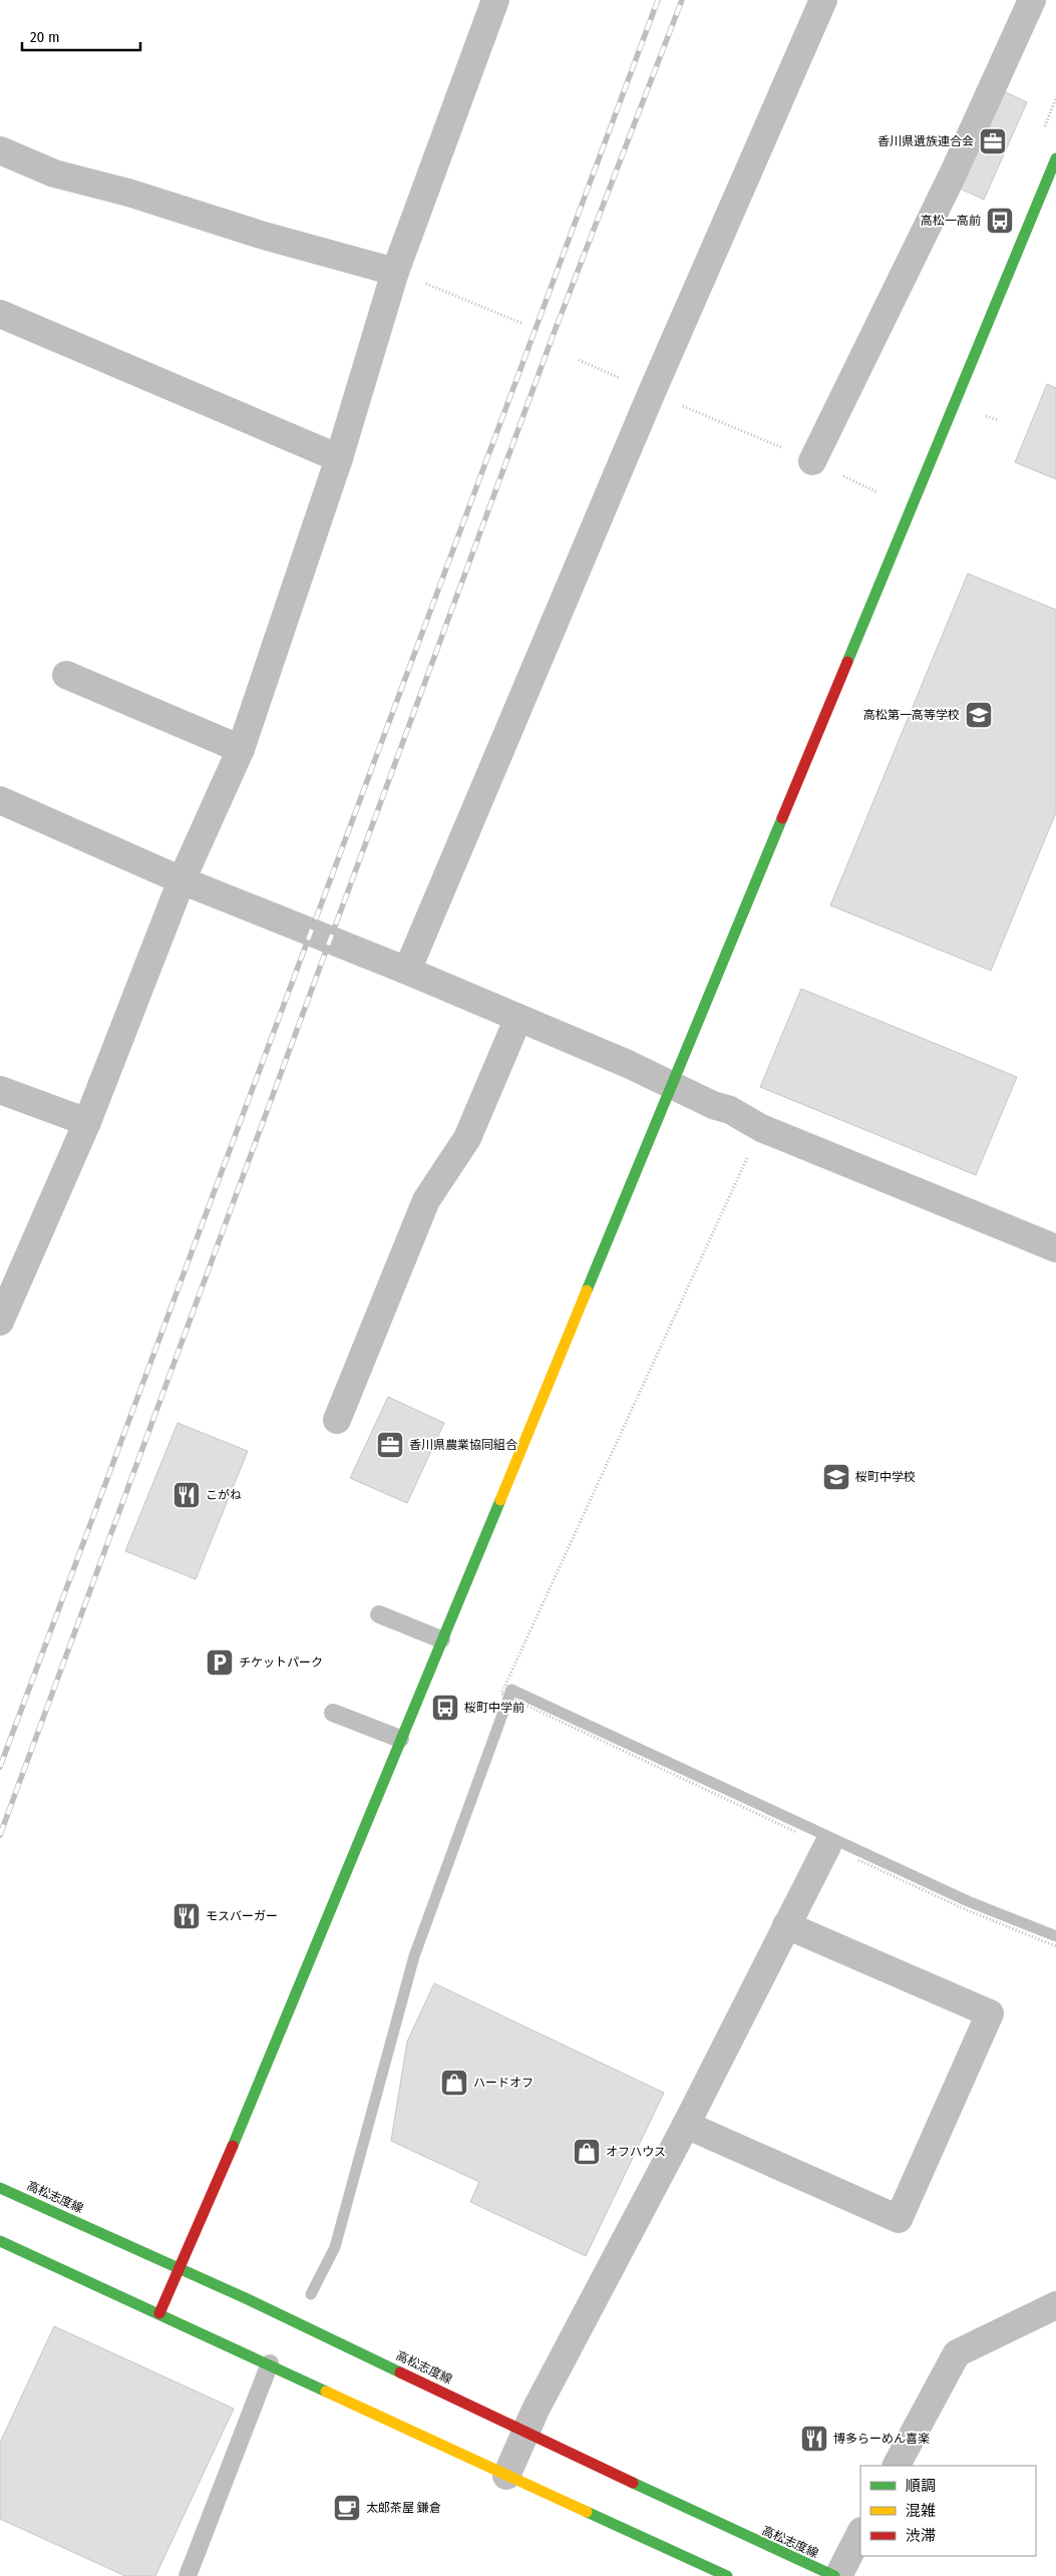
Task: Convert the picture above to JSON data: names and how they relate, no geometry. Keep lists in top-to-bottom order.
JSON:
{
  "streets": {
    "street": ["高松志度線"]
  },
  "places": {
    "office": ["香川県遺族連合会", "香川県農業協同組合"],
    "bus stop": ["高松一高前", "桜町中学前"],
    "school or university": ["高松第一高等学校", "桜町中学校"],
    "restaurant": ["こがね", "モスバーガー", "博多らーめん喜楽"],
    "parking": ["チケットパーク"],
    "shop": ["ハードオフ", "オフハウス"],
    "cafe": ["太郎茶屋 鎌倉"]
  },
  "legend": ["順調", "混雑", "渋滞"],
  "scale_bar": "20 m"
}
